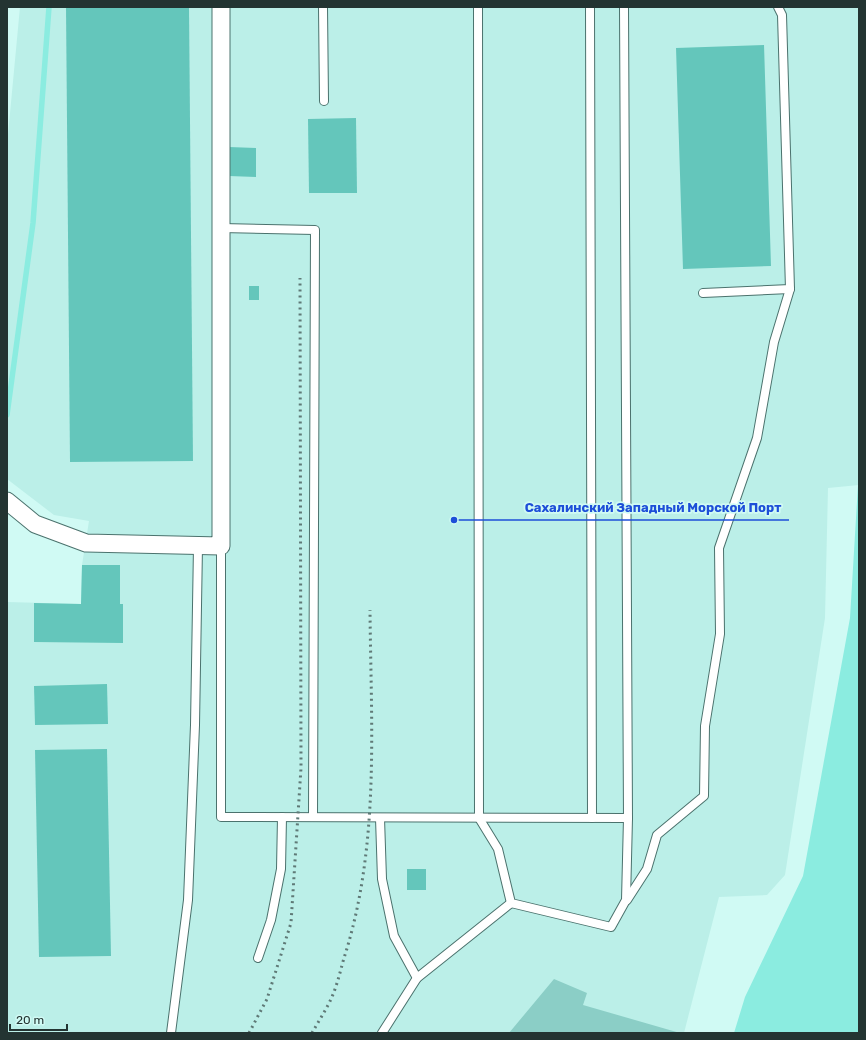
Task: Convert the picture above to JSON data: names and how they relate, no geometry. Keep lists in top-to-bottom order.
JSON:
{
  "places": ["Сахалинский Западный Морской Порт"],
  "scale_bar": "20 m"
}
